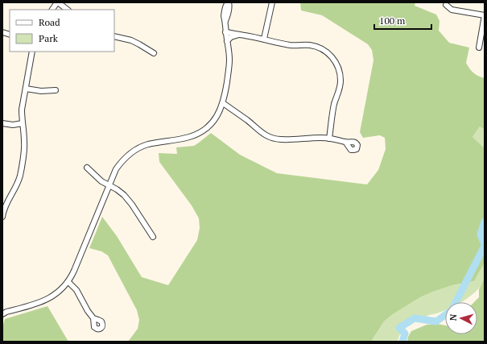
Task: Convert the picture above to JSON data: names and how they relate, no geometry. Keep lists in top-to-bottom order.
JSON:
{
  "legend": ["Road", "Park"],
  "scale_bar": "100 m",
  "north": "left"
}
